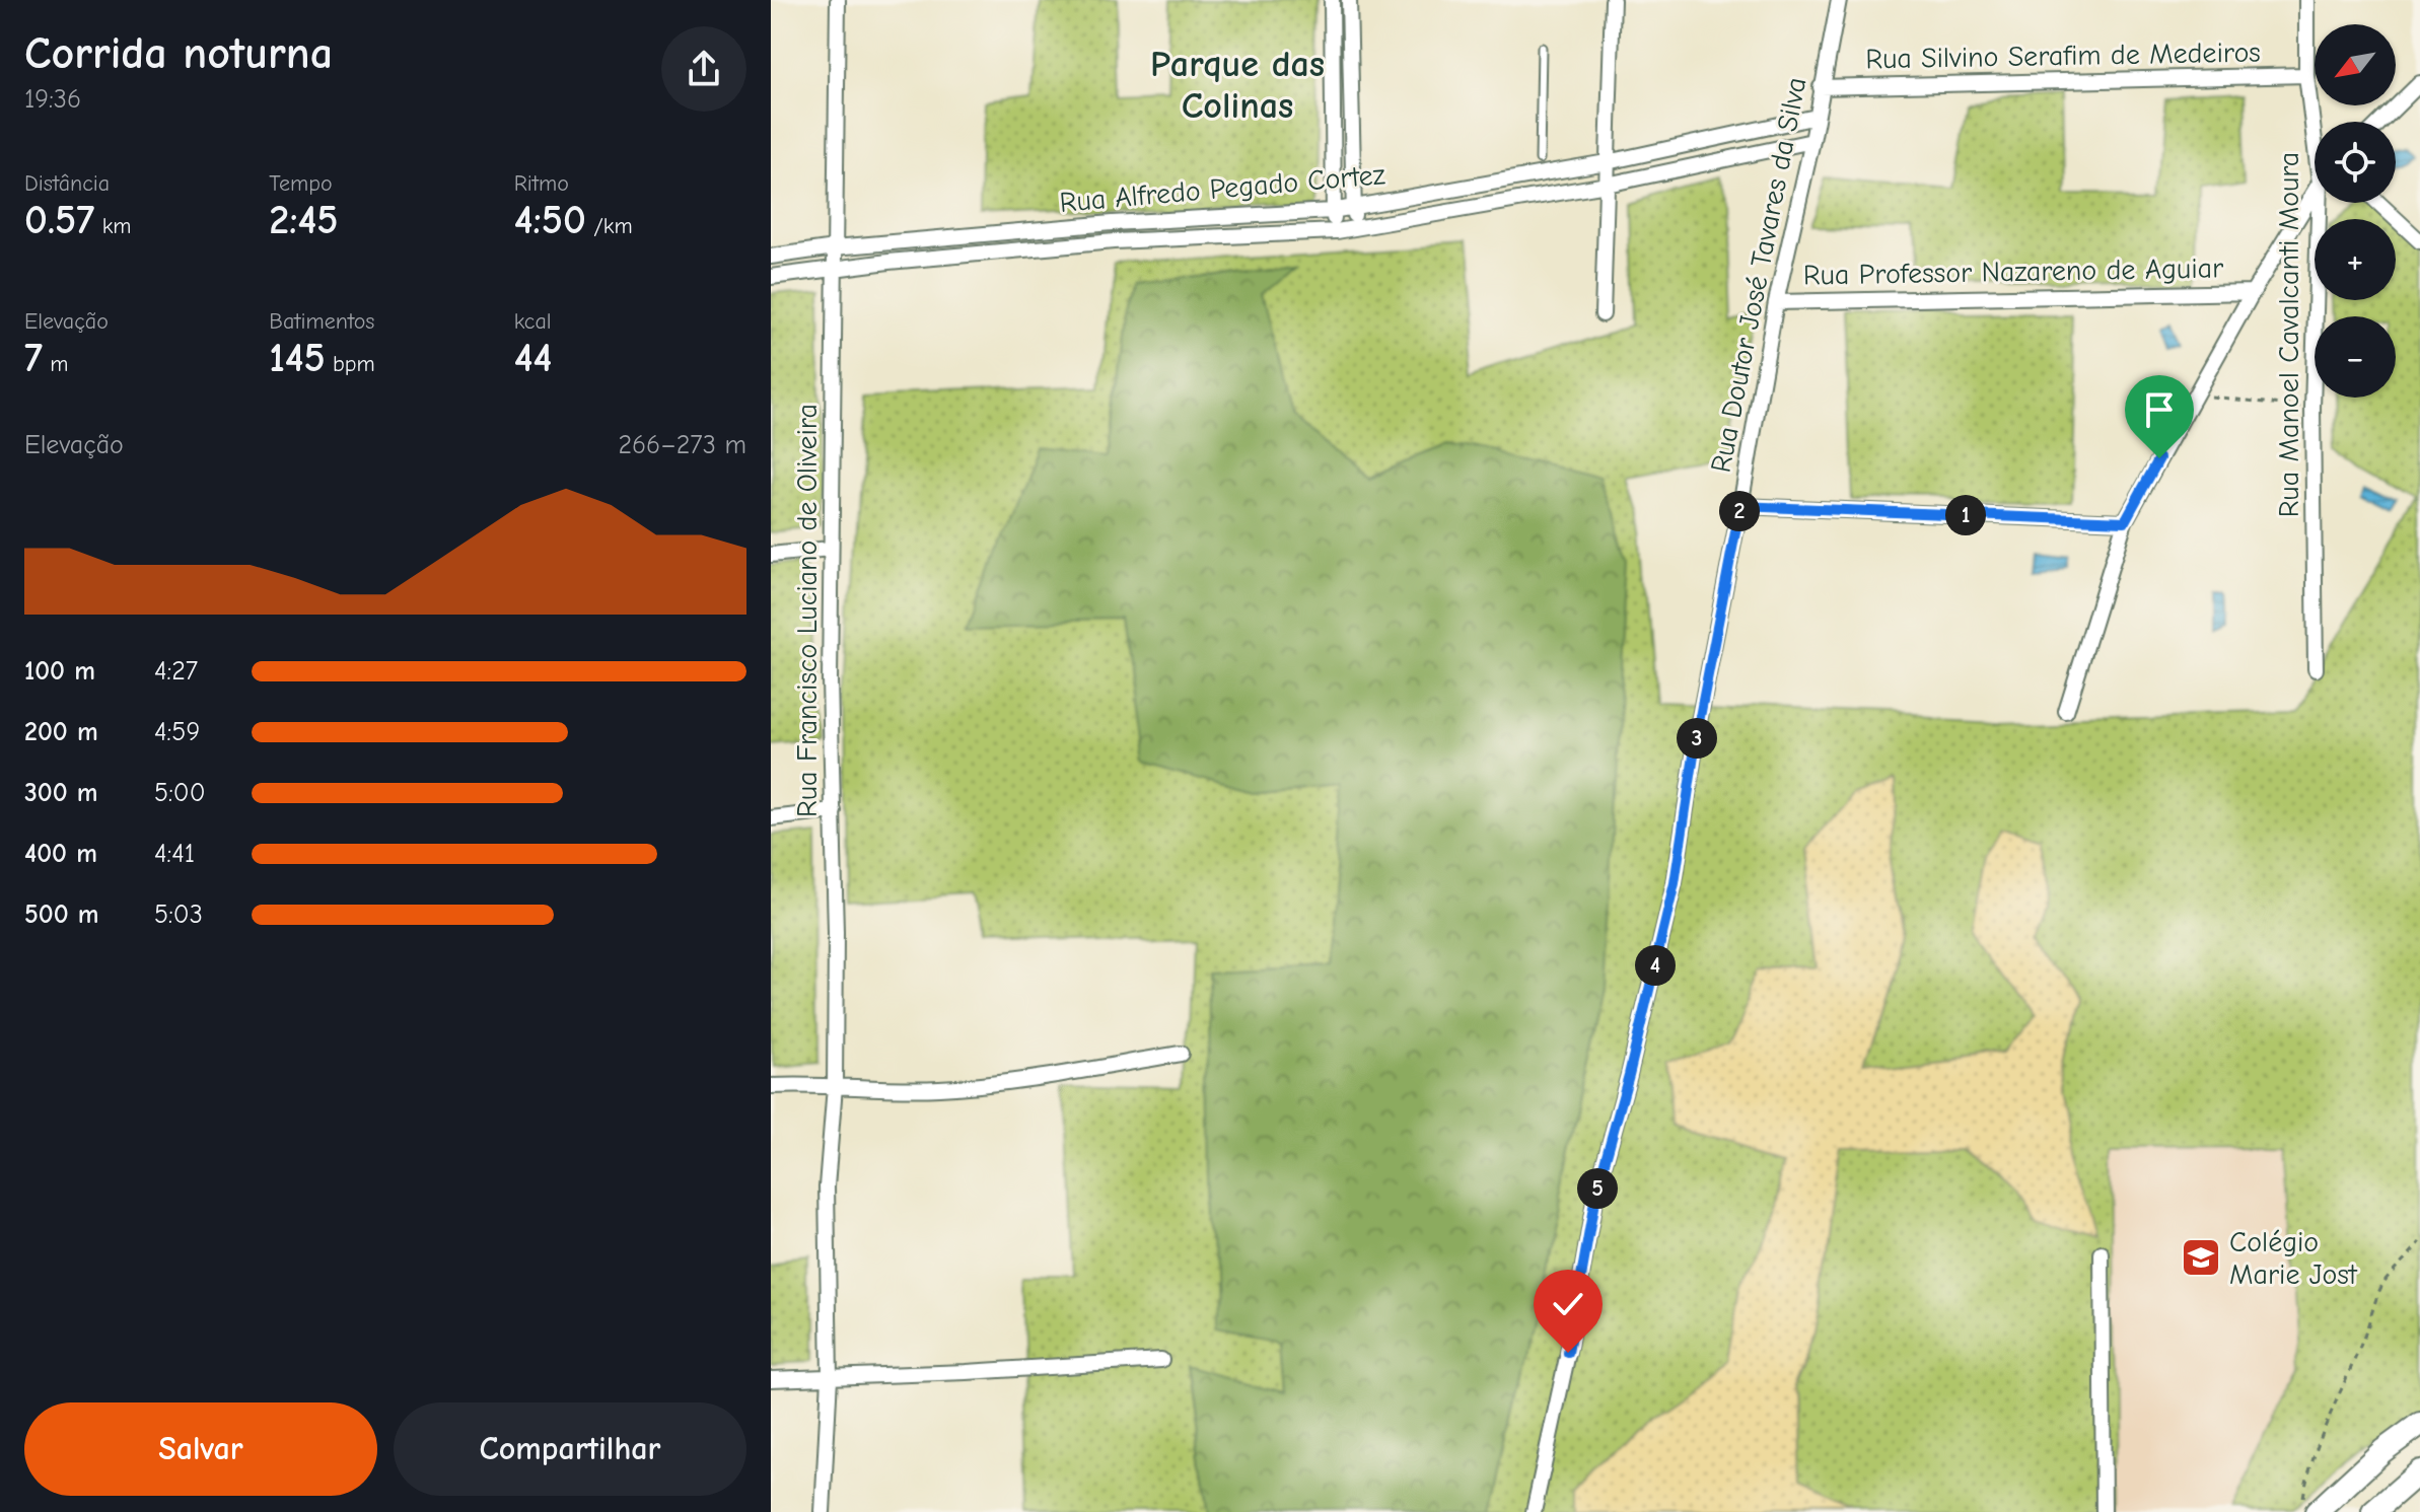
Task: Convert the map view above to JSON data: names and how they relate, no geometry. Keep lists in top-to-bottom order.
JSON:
{
  "streets": {
    "street": [
      "Rua Silvino Serafim de Medeiros",
      "Rua Alfredo Pegado Cortez",
      "Rua Professor Nazareno de Aguiar",
      "Rua Doutor José Tavares da Silva",
      "Rua Manoel Cavalcanti Moura",
      "Rua Francisco Luciano de Oliveira"
    ]
  },
  "crossings": [
    ["Rua Silvino Serafim de Medeiros", "Rua Doutor José Tavares da Silva"],
    ["Rua Silvino Serafim de Medeiros", "Rua Manoel Cavalcanti Moura"],
    ["Rua Alfredo Pegado Cortez", "Rua Doutor José Tavares da Silva"],
    ["Rua Alfredo Pegado Cortez", "Rua Francisco Luciano de Oliveira"],
    ["Rua Professor Nazareno de Aguiar", "Rua Doutor José Tavares da Silva"]
  ],
  "districts": ["Parque das Colinas"],
  "places": {
    "school or university": ["Colégio Marie Jost"]
  },
  "north": "bottom left",
  "page": {
    "heading": ["Corrida noturna", "19:36"],
    "map_buttons": ["+", "−"],
    "stats": [
      ["Distância", "0.57 km"],
      ["Tempo", "2:45"],
      ["Ritmo", "4:50 /km"],
      ["Elevação", "7 m"],
      ["Batimentos", "145 bpm"],
      ["kcal", "44"]
    ],
    "chart": ["Elevação", "266–273 m"],
    "pins": [
      "2",
      "1",
      "3",
      "4",
      "5"
    ],
    "list": [
      {
        "name": "100 m",
        "note": "4:27"
      },
      {
        "name": "200 m",
        "note": "4:59"
      },
      {
        "name": "300 m",
        "note": "5:00"
      },
      {
        "name": "400 m",
        "note": "4:41"
      },
      {
        "name": "500 m",
        "note": "5:03"
      }
    ],
    "buttons": ["Salvar", "Compartilhar"]
  }
}
